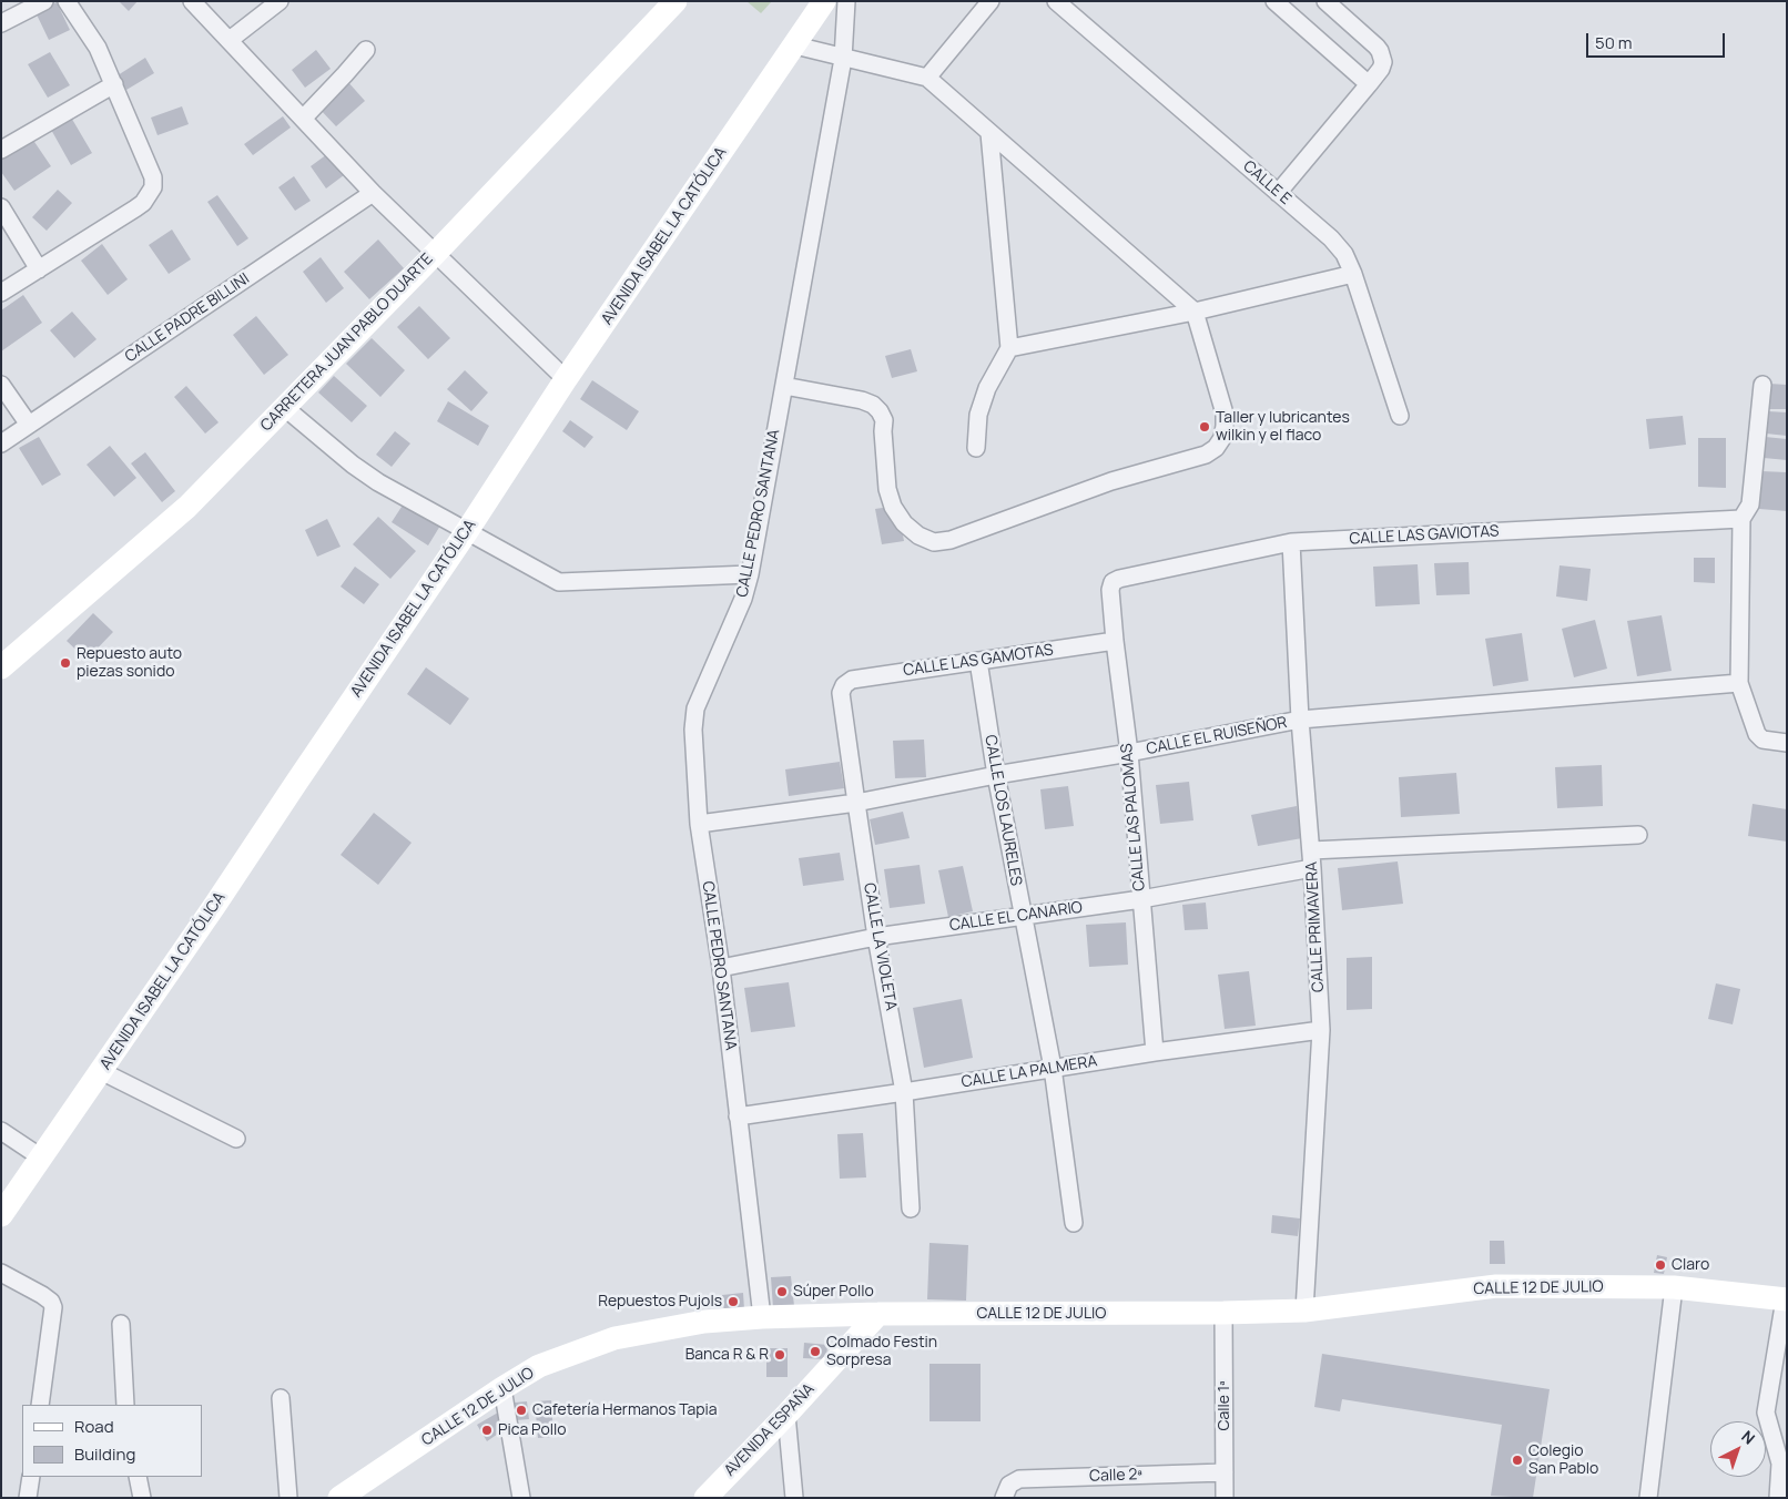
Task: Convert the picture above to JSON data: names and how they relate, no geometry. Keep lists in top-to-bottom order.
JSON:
{
  "streets": {
    "main road": [
      "AVENIDA ISABEL LA CATÓLICA",
      "CARRETERA JUAN PABLO DUARTE",
      "CALLE 12 DE JULIO",
      "AVENIDA ESPAÑA"
    ],
    "street": [
      "CALLE E",
      "CALLE PADRE BILLINI",
      "CALLE PEDRO SANTANA",
      "CALLE LAS GAVIOTAS",
      "CALLE LAS GAMOTAS",
      "CALLE EL RUISEÑOR",
      "CALLE LOS LAURELES",
      "CALLE LAS PALOMAS",
      "CALLE EL CANARIO",
      "CALLE PRIMAVERA",
      "CALLE LA VIOLETA",
      "CALLE LA PALMERA",
      "Calle 1ª",
      "Calle 2ª"
    ]
  },
  "crossings": [
    ["CALLE PEDRO SANTANA", "CALLE EL RUISEÑOR"],
    ["CALLE PEDRO SANTANA", "CALLE EL CANARIO"],
    ["CALLE PEDRO SANTANA", "CALLE LA PALMERA"],
    ["CALLE PEDRO SANTANA", "CALLE 12 DE JULIO"],
    ["CALLE LAS GAVIOTAS", "CALLE LAS PALOMAS"],
    ["CALLE LAS GAVIOTAS", "CALLE PRIMAVERA"],
    ["CALLE LAS GAMOTAS", "CALLE LOS LAURELES"],
    ["CALLE LAS GAMOTAS", "CALLE LAS PALOMAS"],
    ["CALLE LAS GAMOTAS", "CALLE LA VIOLETA"],
    ["CALLE EL RUISEÑOR", "CALLE LOS LAURELES"],
    ["CALLE EL RUISEÑOR", "CALLE LAS PALOMAS"],
    ["CALLE EL RUISEÑOR", "CALLE PRIMAVERA"],
    ["CALLE EL RUISEÑOR", "CALLE LA VIOLETA"],
    ["CALLE LOS LAURELES", "CALLE EL CANARIO"],
    ["CALLE LOS LAURELES", "CALLE LA PALMERA"],
    ["CALLE LAS PALOMAS", "CALLE EL CANARIO"],
    ["CALLE LAS PALOMAS", "CALLE LA PALMERA"],
    ["CALLE EL CANARIO", "CALLE PRIMAVERA"],
    ["CALLE EL CANARIO", "CALLE LA VIOLETA"],
    ["CALLE PRIMAVERA", "CALLE LA PALMERA"],
    ["CALLE PRIMAVERA", "CALLE 12 DE JULIO"],
    ["CALLE LA VIOLETA", "CALLE LA PALMERA"],
    ["CALLE 12 DE JULIO", "Calle 1ª"],
    ["CALLE 12 DE JULIO", "AVENIDA ESPAÑA"],
    ["Calle 1ª", "Calle 2ª"]
  ],
  "places": [
    "Taller y lubricantes wilkin y el flaco",
    "Repuesto auto piezas sonido",
    "Claro",
    "Súper Pollo",
    "Repuestos Pujols",
    "Colmado Festin Sorpresa",
    "Banca R & R",
    "Cafetería Hermanos Tapia",
    "Pica Pollo",
    "Colegio San Pablo"
  ],
  "legend": ["Road", "Building"],
  "scale_bar": "50 m",
  "north": "top right"
}
